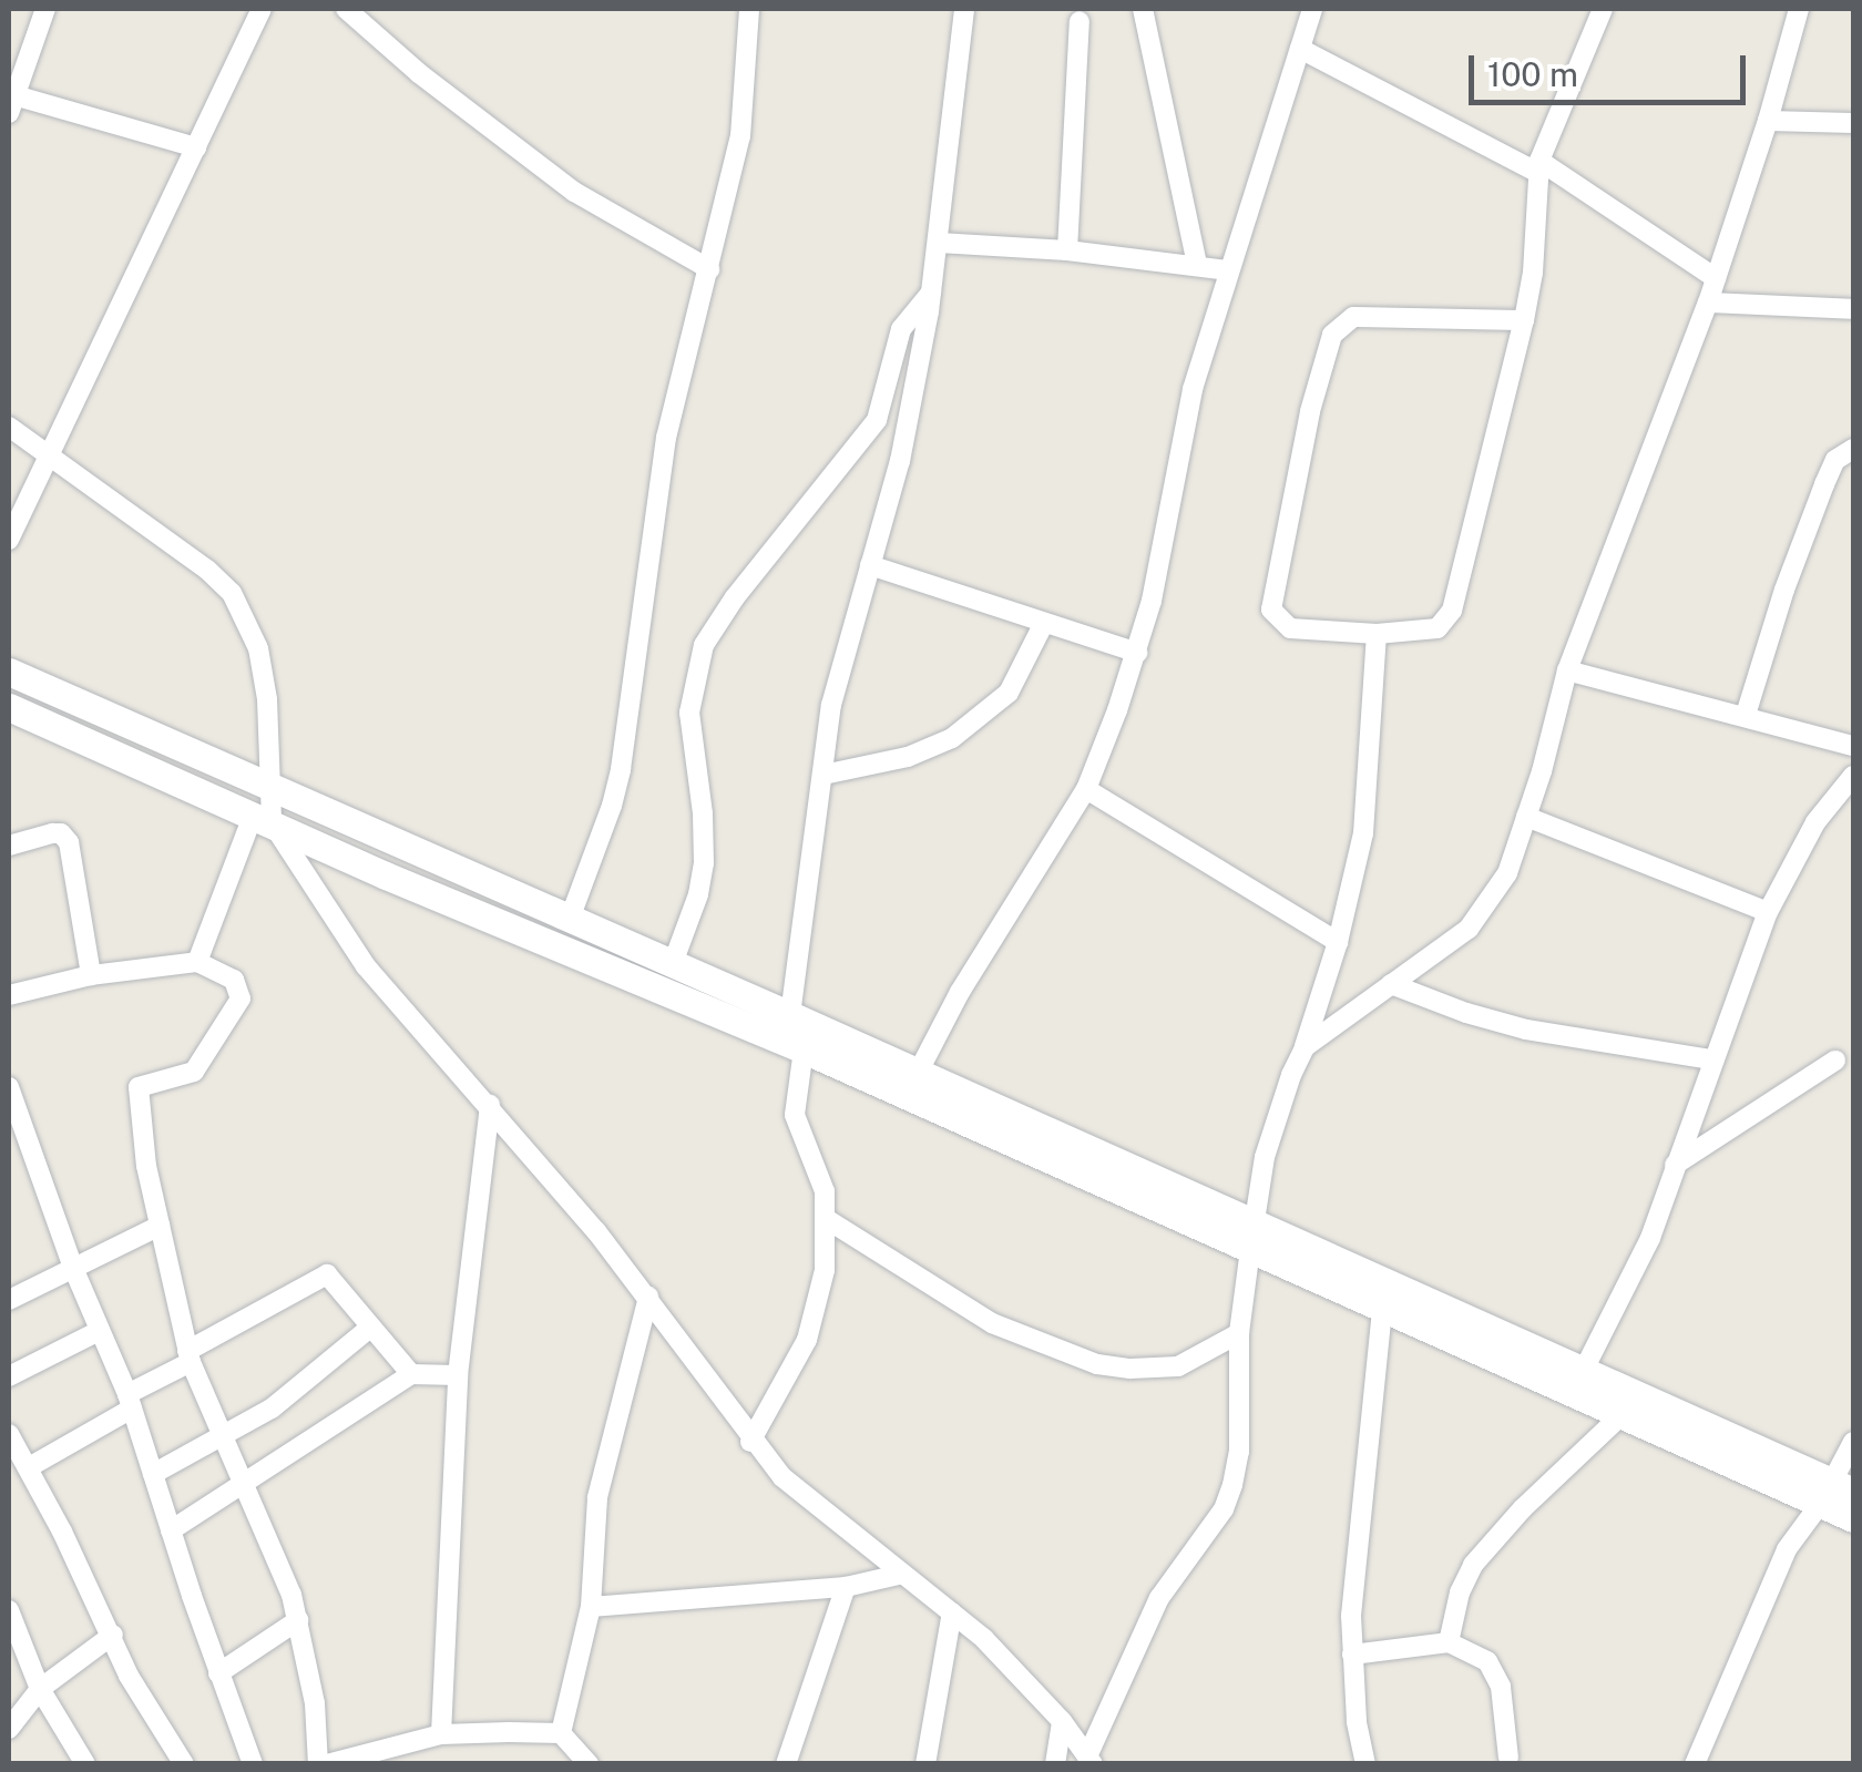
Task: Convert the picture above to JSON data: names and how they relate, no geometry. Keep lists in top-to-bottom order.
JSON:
{
  "scale_bar": "100 m"
}
